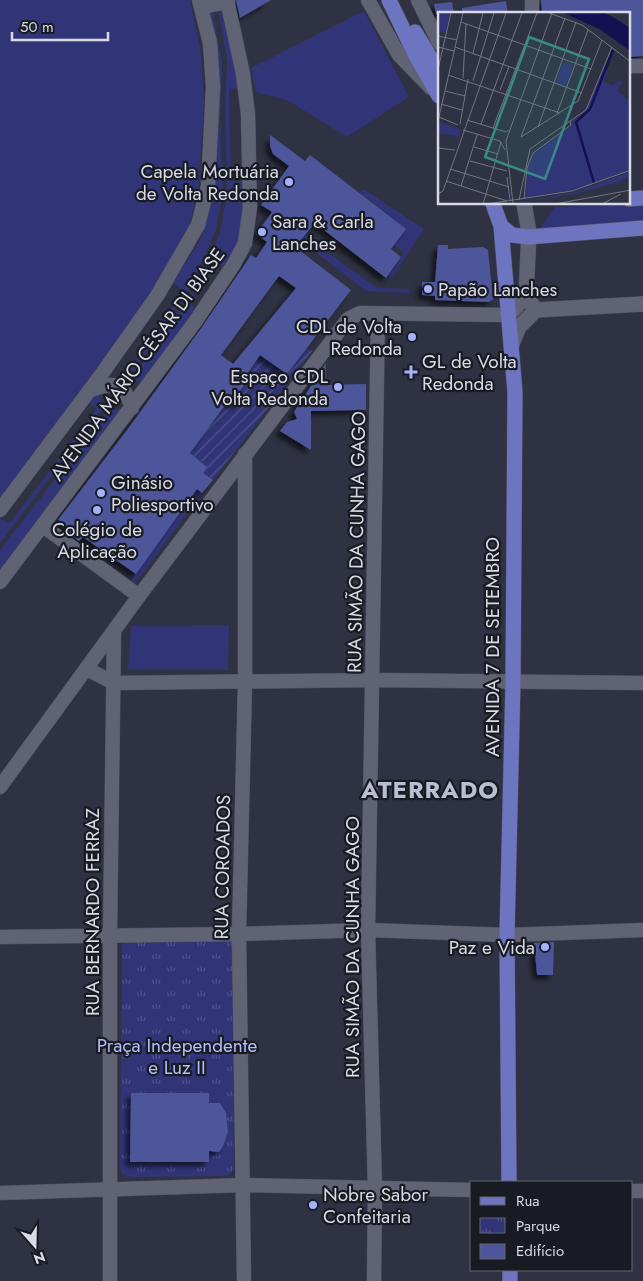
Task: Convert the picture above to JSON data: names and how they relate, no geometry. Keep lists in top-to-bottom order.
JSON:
{
  "streets": {
    "main road": ["AVENIDA 7 DE SETEMBRO"],
    "street": [
      "AVENIDA MÁRIO CÉSAR DI BIASE",
      "RUA SIMÃO DA CUNHA GAGO",
      "RUA COROADOS",
      "RUA BERNARDO FERRAZ"
    ]
  },
  "districts": ["ATERRADO"],
  "parks": ["Praça Independente e Luz II"],
  "places": {
    "other": [
      "Capela Mortuária de Volta Redonda",
      "Sara & Carla Lanches",
      "Papão Lanches",
      "CDL de Volta Redonda",
      "Espaço CDL Volta Redonda",
      "Ginásio Poliesportivo",
      "Colégio de Aplicação",
      "Paz e Vida",
      "Nobre Sabor Confeitaria"
    ],
    "health": ["GL de Volta Redonda"]
  },
  "legend": ["Rua", "Parque", "Edifício"],
  "scale_bar": "50 m",
  "north": "bottom"
}
